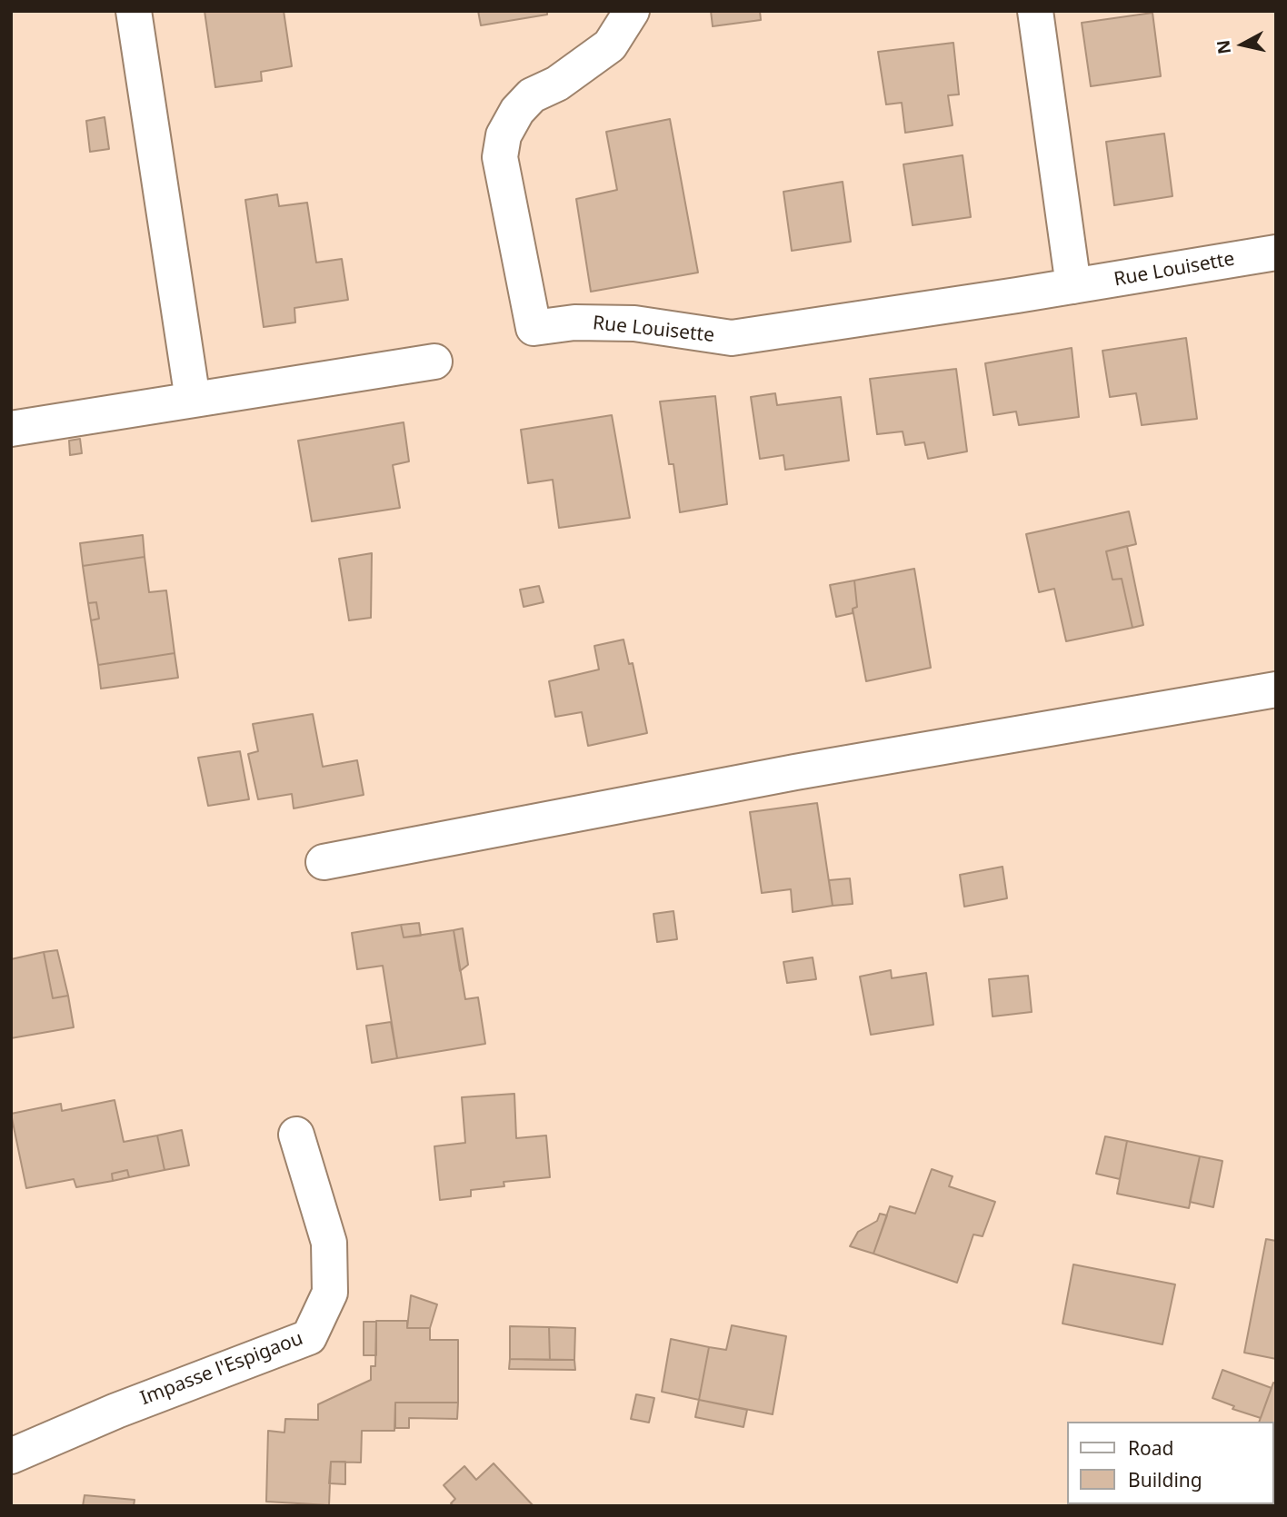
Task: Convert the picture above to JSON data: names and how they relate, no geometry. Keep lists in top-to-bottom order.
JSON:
{
  "streets": {
    "street": ["Rue Louisette", "Impasse l'Espigaou"]
  },
  "legend": ["Road", "Building"],
  "north": "left"
}
